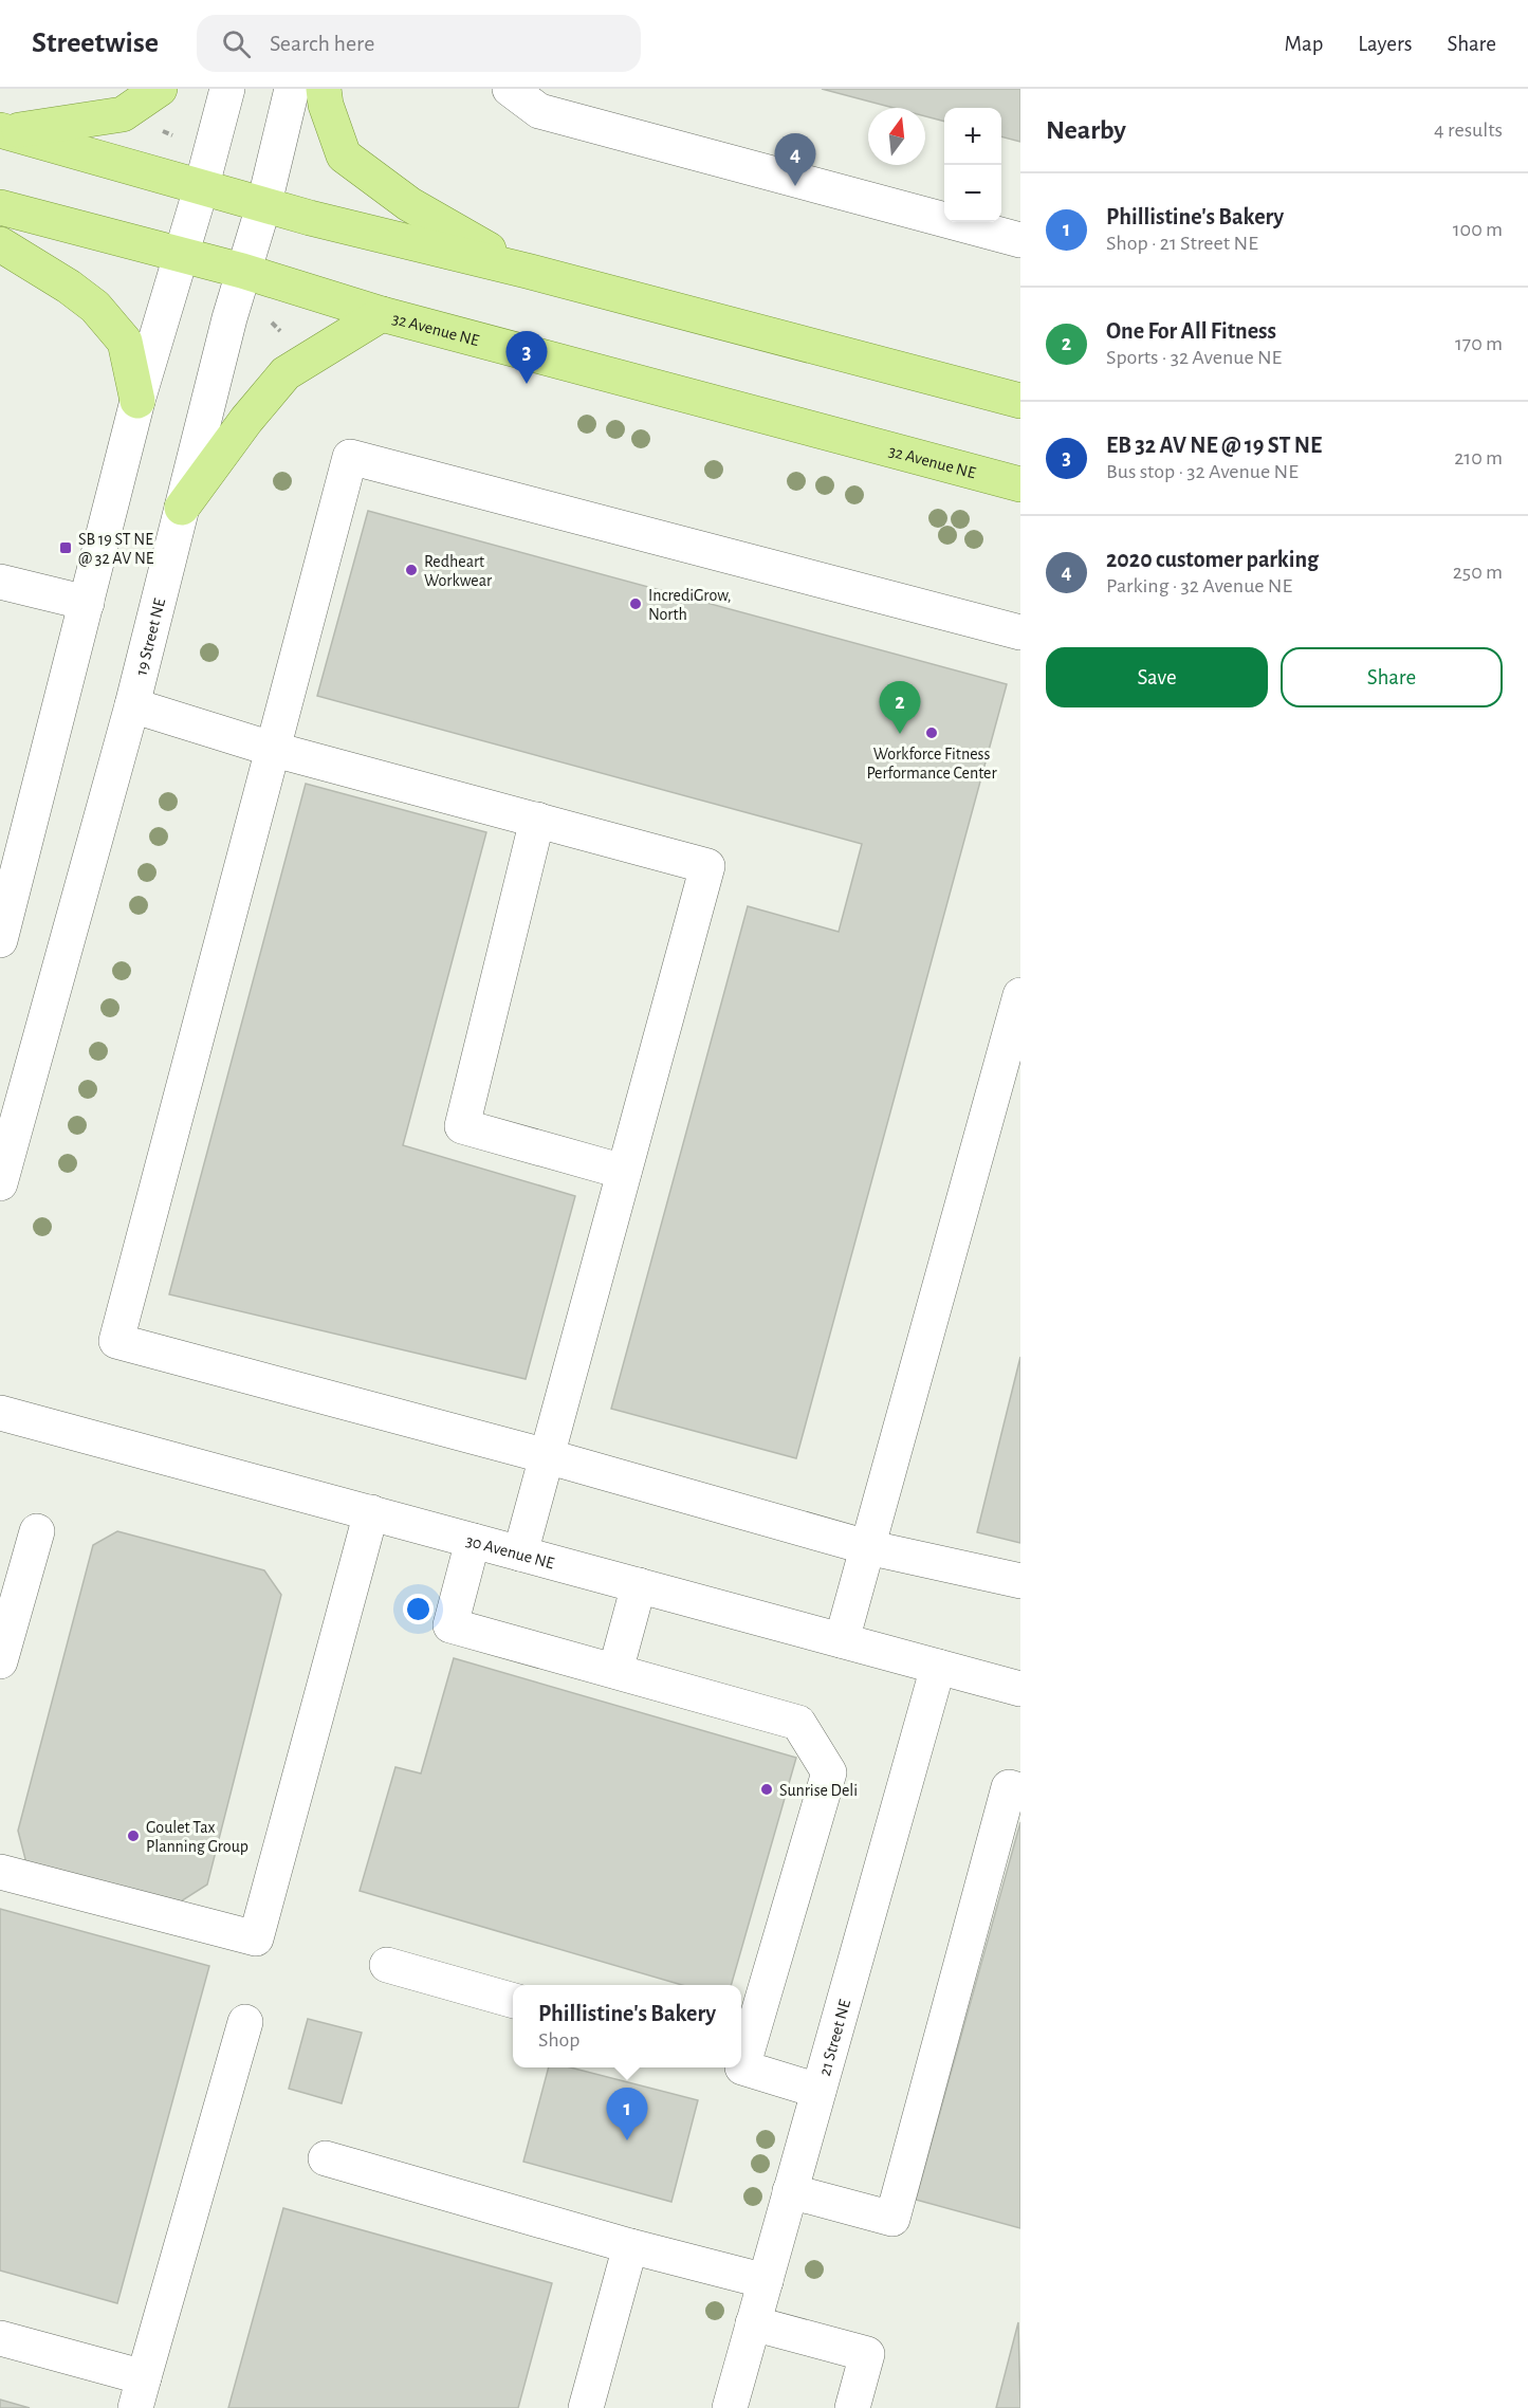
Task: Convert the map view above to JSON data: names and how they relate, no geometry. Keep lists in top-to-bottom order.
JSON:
{
  "streets": {
    "main road": ["32 Avenue NE"],
    "street": ["19 Street NE", "30 Avenue NE", "21 Street NE"]
  },
  "crossings": [
    ["32 Avenue NE", "19 Street NE"],
    ["30 Avenue NE", "21 Street NE"]
  ],
  "places": {
    "transit": ["SB 19 ST NE @ 32 AV NE"],
    "other": [
      "Redheart Workwear",
      "IncrediGrow, North",
      "Workforce Fitness Performance Center",
      "Sunrise Deli",
      "Goulet Tax Planning Group"
    ]
  },
  "north": "top",
  "page": {
    "header": "Streetwise",
    "search": "Search here",
    "nav": ["Map", "Layers", "Share"],
    "heading": ["Nearby", "4 results"],
    "map_buttons": ["+", "−"],
    "pins": [
      "4",
      "3",
      "2",
      "1"
    ],
    "list": [
      {
        "mark": "1",
        "name": "Phillistine's Bakery",
        "note": "Shop · 21 Street NE",
        "value": "100 m"
      },
      {
        "mark": "2",
        "name": "One For All Fitness",
        "note": "Sports · 32 Avenue NE",
        "value": "170 m"
      },
      {
        "mark": "3",
        "name": "EB 32 AV NE @ 19 ST NE",
        "note": "Bus stop · 32 Avenue NE",
        "value": "210 m"
      },
      {
        "mark": "4",
        "name": "2020 customer parking",
        "note": "Parking · 32 Avenue NE",
        "value": "250 m"
      }
    ],
    "buttons": ["Save", "Share"],
    "popup": ["Phillistine's Bakery", "Shop"]
  }
}
